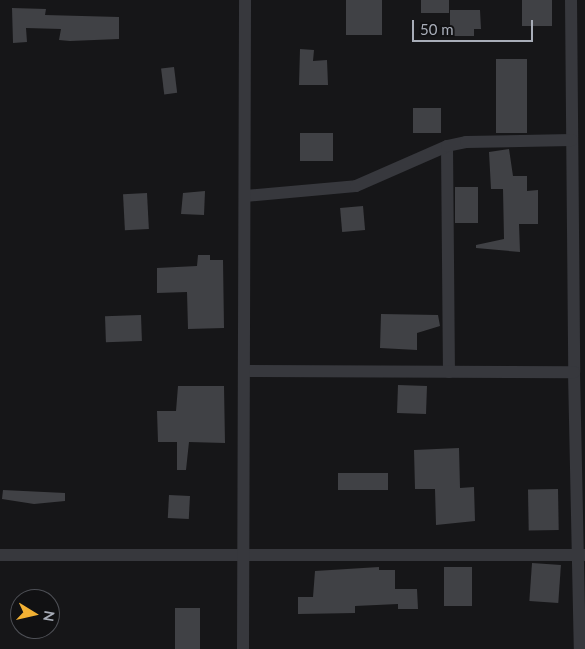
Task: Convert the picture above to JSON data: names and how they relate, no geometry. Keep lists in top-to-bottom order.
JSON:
{
  "scale_bar": "50 m",
  "north": "right"
}
